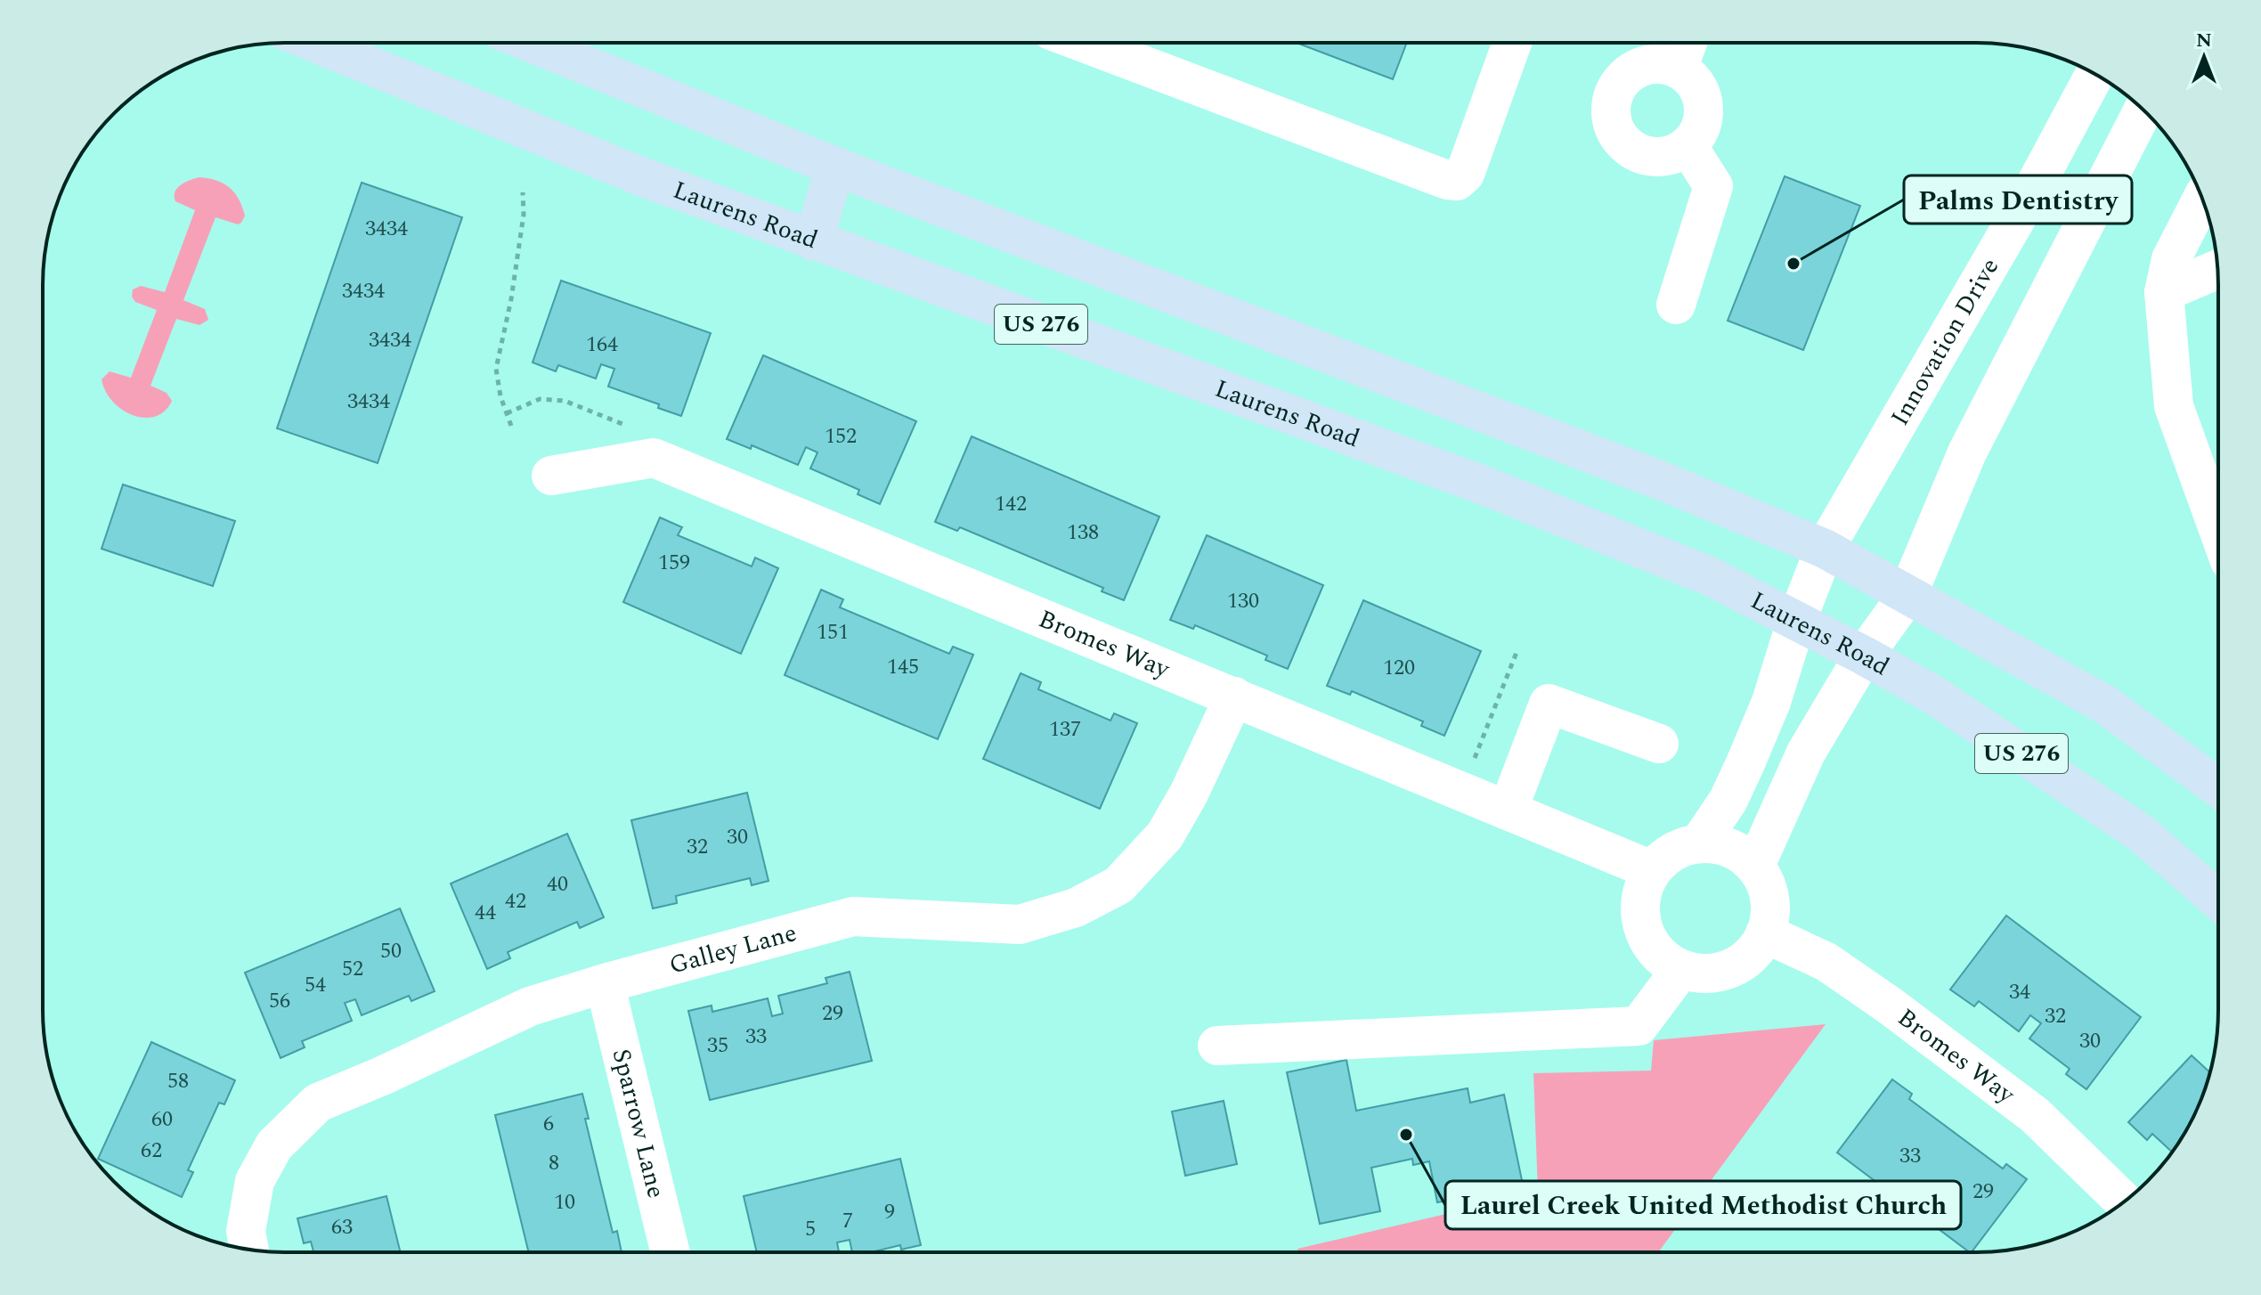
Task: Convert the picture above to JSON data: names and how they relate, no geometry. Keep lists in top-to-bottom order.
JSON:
{
  "streets": {
    "main road": ["Laurens Road", "US 276"],
    "street": [
      "Innovation Drive",
      "Bromes Way",
      "Galley Lane",
      "Sparrow Lane"
    ]
  },
  "crossings": [
    ["Laurens Road", "Innovation Drive"],
    ["Innovation Drive", "Bromes Way"],
    ["Bromes Way", "Galley Lane"],
    ["Galley Lane", "Sparrow Lane"]
  ],
  "places": ["Palms Dentistry", "Laurel Creek United Methodist Church"],
  "house_numbers": [
    "3434",
    "3434",
    "3434",
    "164",
    "3434",
    "152",
    "142",
    "138",
    "159",
    "130",
    "151",
    "145",
    "120",
    "137",
    "30",
    "32",
    "40",
    "42",
    "44",
    "50",
    "52",
    "54",
    "34",
    "56",
    "29",
    "32",
    "33",
    "30",
    "35",
    "58",
    "60",
    "6",
    "62",
    "33",
    "8",
    "29",
    "10",
    "9",
    "7",
    "63",
    "5"
  ],
  "north": "top"
}
